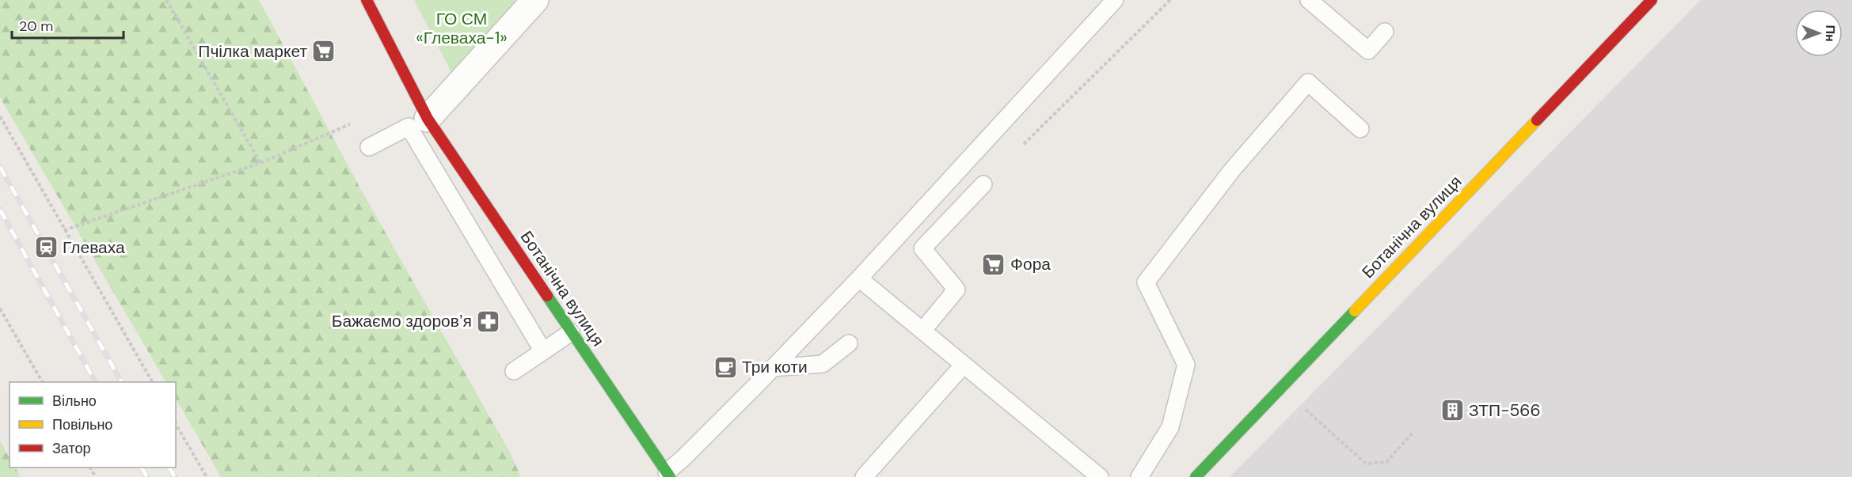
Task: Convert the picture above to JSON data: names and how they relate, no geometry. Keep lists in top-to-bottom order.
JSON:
{
  "streets": {
    "street": ["Ботанічна вулиця"]
  },
  "parks": ["ГО СМ «Глеваха-1»"],
  "places": {
    "supermarket": ["Пчілка маркет", "Фора"],
    "station": ["Глеваха"],
    "pharmacy": ["Бажаємо здоровʼя"],
    "cafe": ["Три коти"],
    "building": ["ЗТП-566"]
  },
  "legend": ["Вільно", "Повільно", "Затор"],
  "scale_bar": "20 m",
  "north": "right"
}
